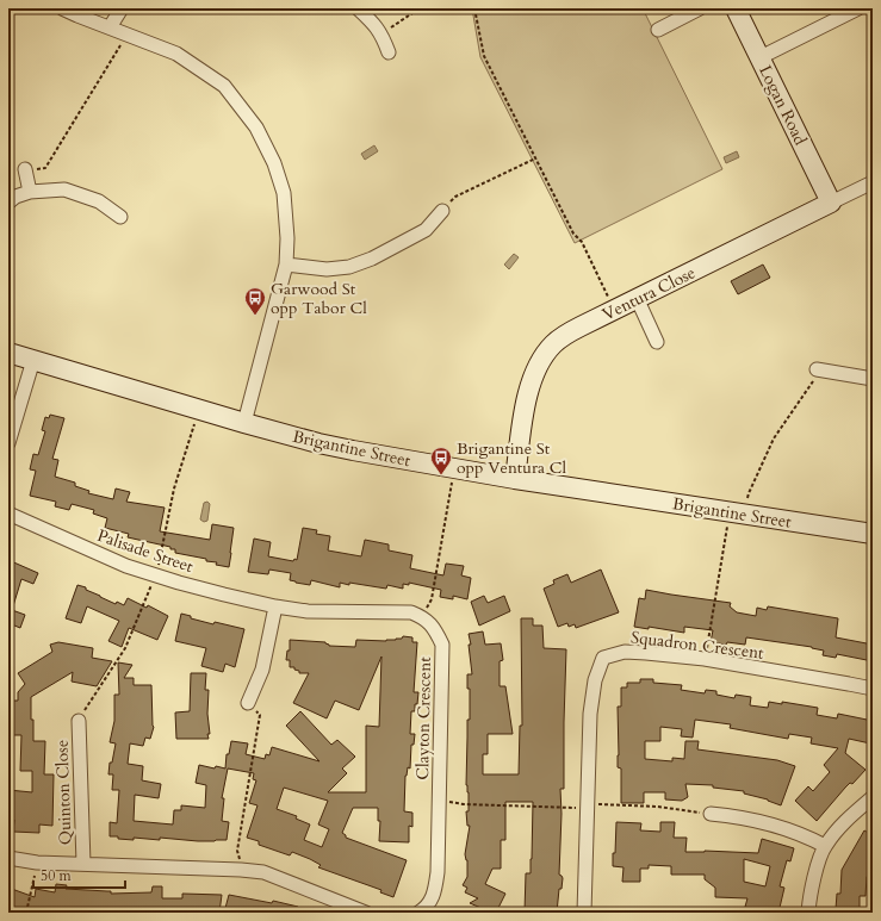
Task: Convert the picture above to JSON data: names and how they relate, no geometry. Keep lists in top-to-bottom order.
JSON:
{
  "streets": {
    "street": [
      "Logan Road",
      "Ventura Close",
      "Brigantine Street",
      "Palisade Street",
      "Squadron Crescent",
      "Clayton Crescent",
      "Quinton Close"
    ]
  },
  "crossings": [
    ["Logan Road", "Ventura Close"],
    ["Ventura Close", "Brigantine Street"]
  ],
  "places": {
    "bus stop": ["Garwood St opp Tabor Cl", "Brigantine St opp Ventura Cl"]
  },
  "scale_bar": "50 m"
}
